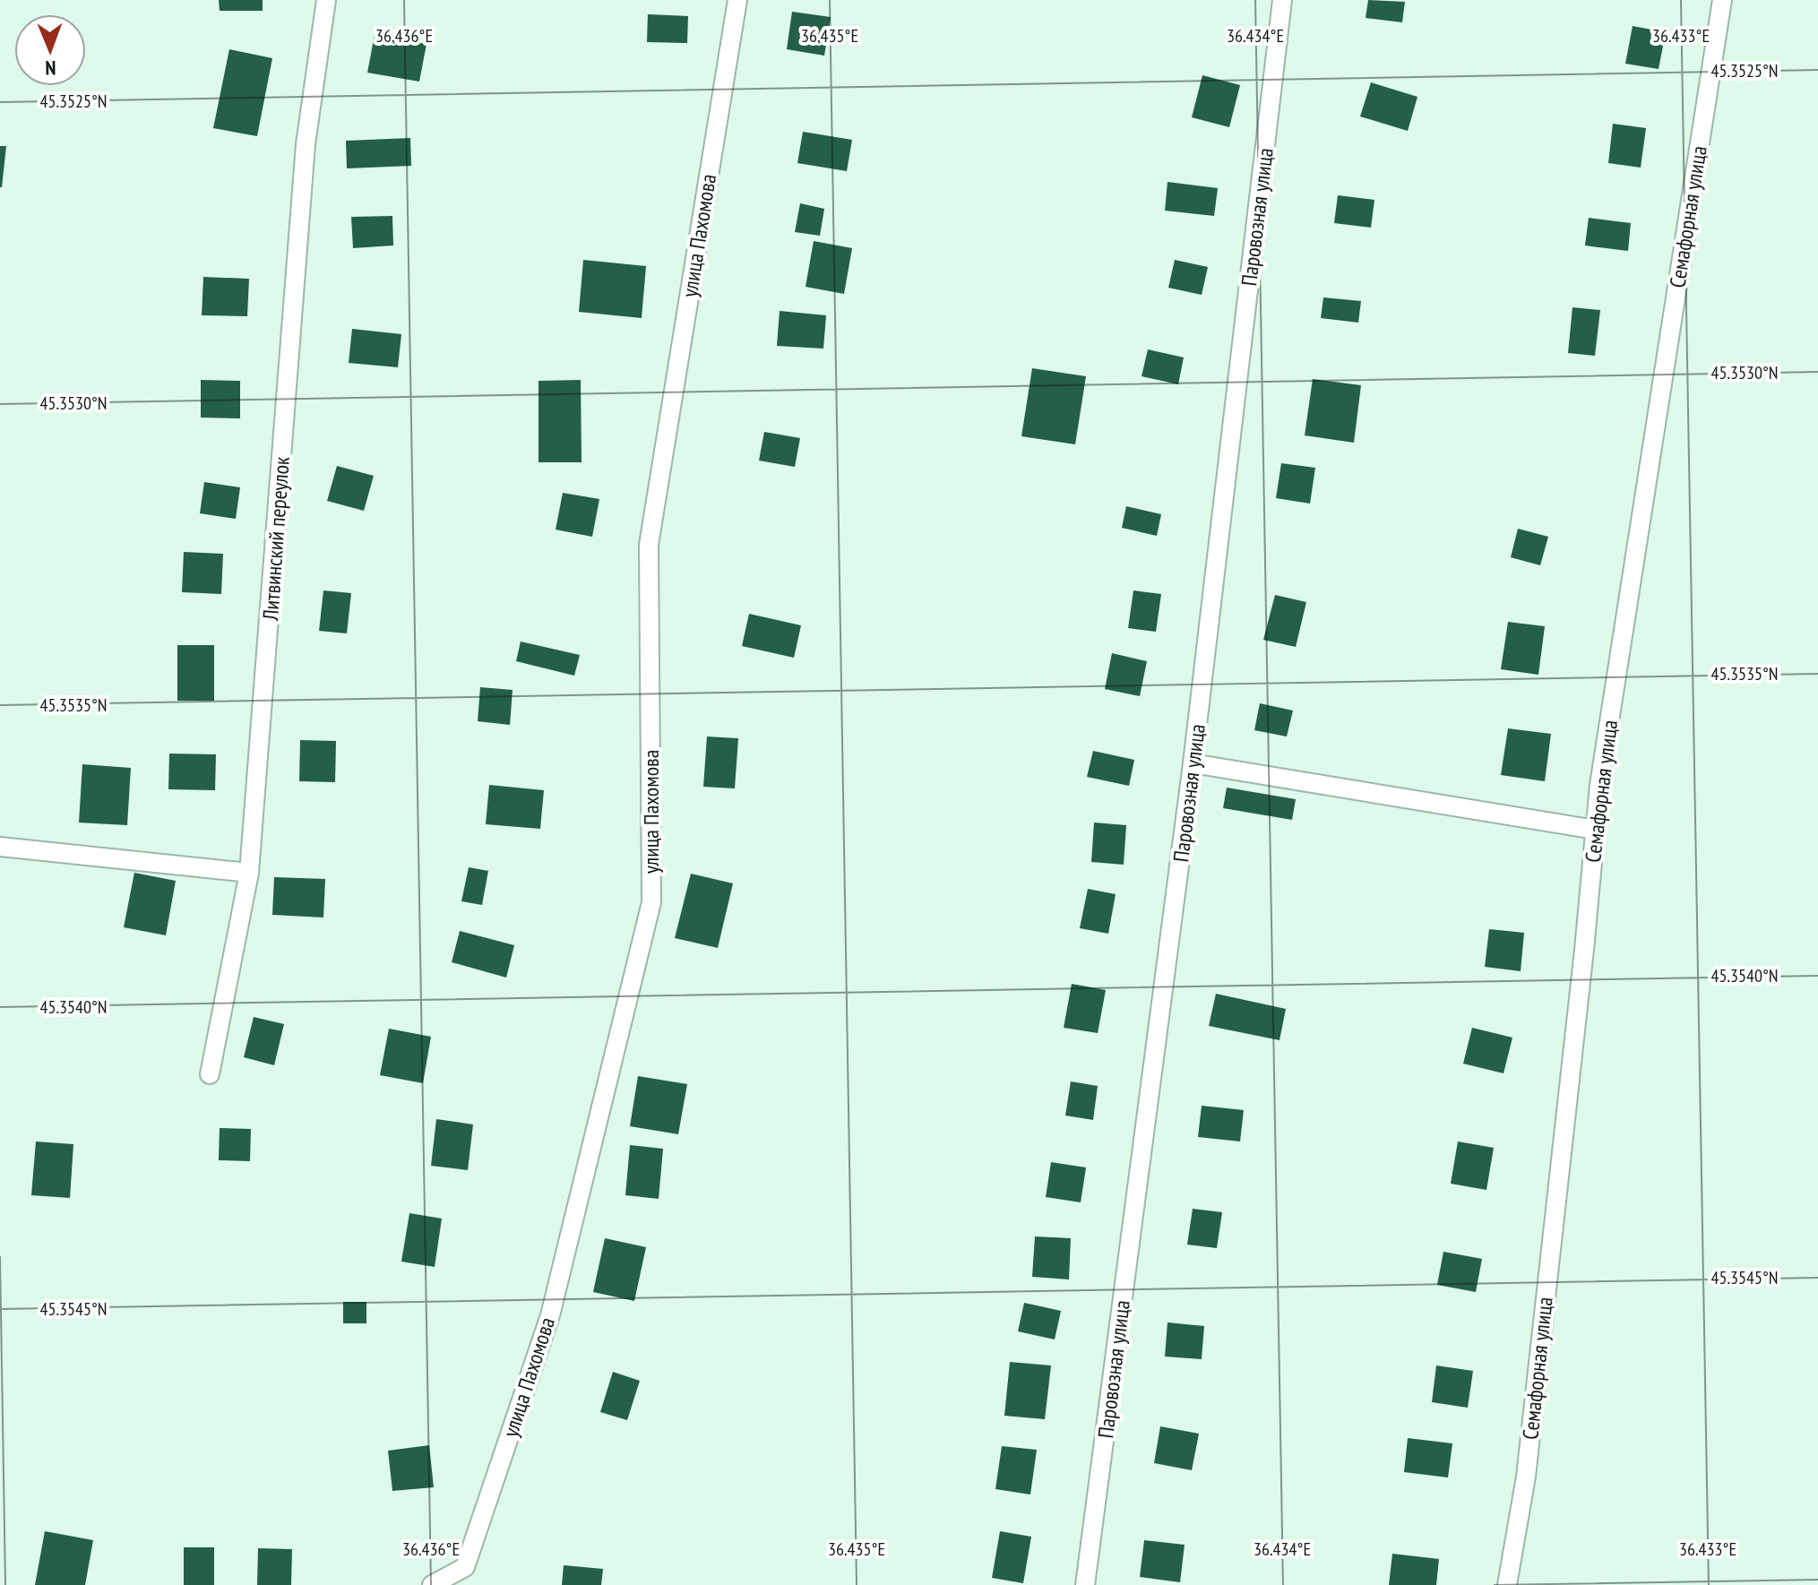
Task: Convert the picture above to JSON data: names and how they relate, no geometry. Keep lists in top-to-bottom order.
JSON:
{
  "streets": {
    "lane": [
      "Паровозная улица",
      "Семафорная улица",
      "улица Пахомова",
      "Литвинский переулок"
    ]
  },
  "north": "bottom",
  "coordinates": [
    "36.436°E",
    "36.435°E",
    "36.434°E",
    "36.433°E",
    "45.3525°N",
    "45.3530°N",
    "45.3535°N",
    "45.3540°N",
    "45.3545°N"
  ]
}
